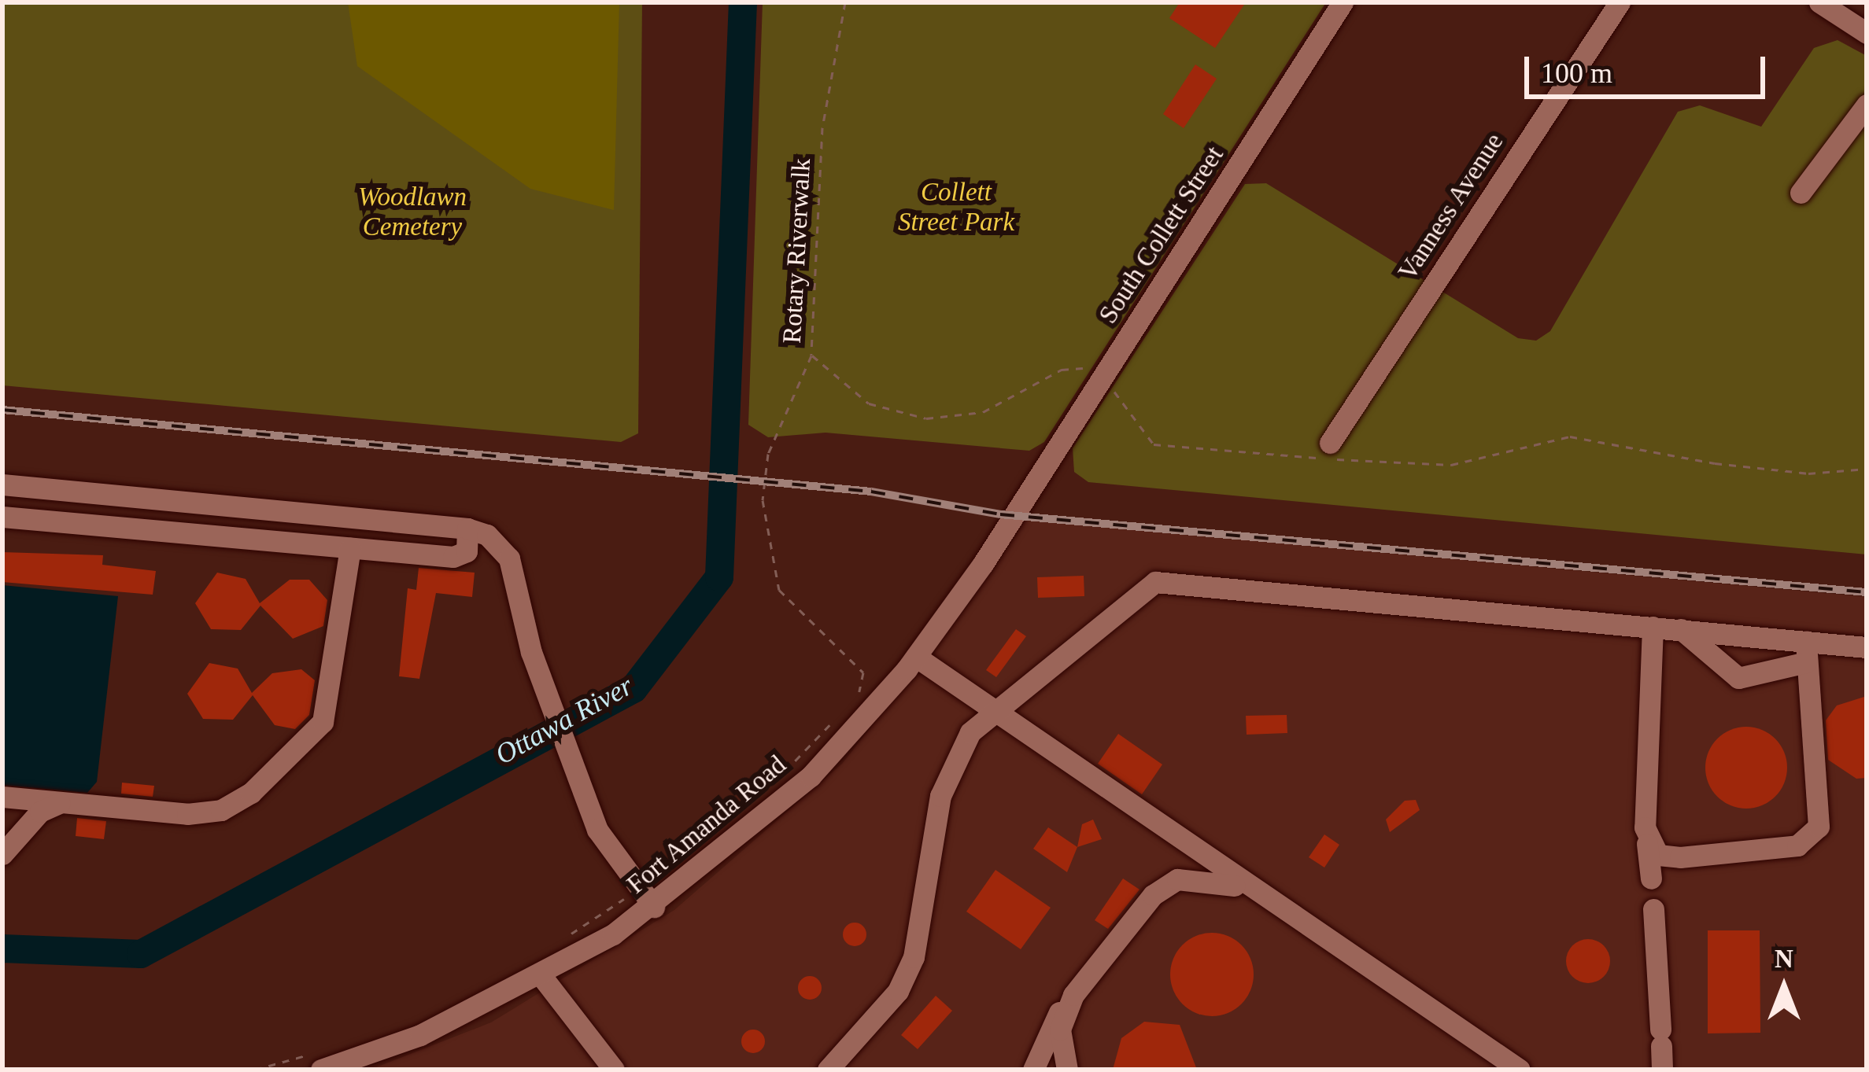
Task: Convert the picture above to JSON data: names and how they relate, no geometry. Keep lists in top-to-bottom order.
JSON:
{
  "streets": {
    "street": ["Vanness Avenue", "South Collett Street", "Fort Amanda Road"],
    "path": ["Rotary Riverwalk"]
  },
  "crossings": [
    ["South Collett Street", "Fort Amanda Road"]
  ],
  "water": ["Ottawa River"],
  "parks": ["Collett Street Park", "Woodlawn Cemetery"],
  "scale_bar": "100 m",
  "north": "top"
}
